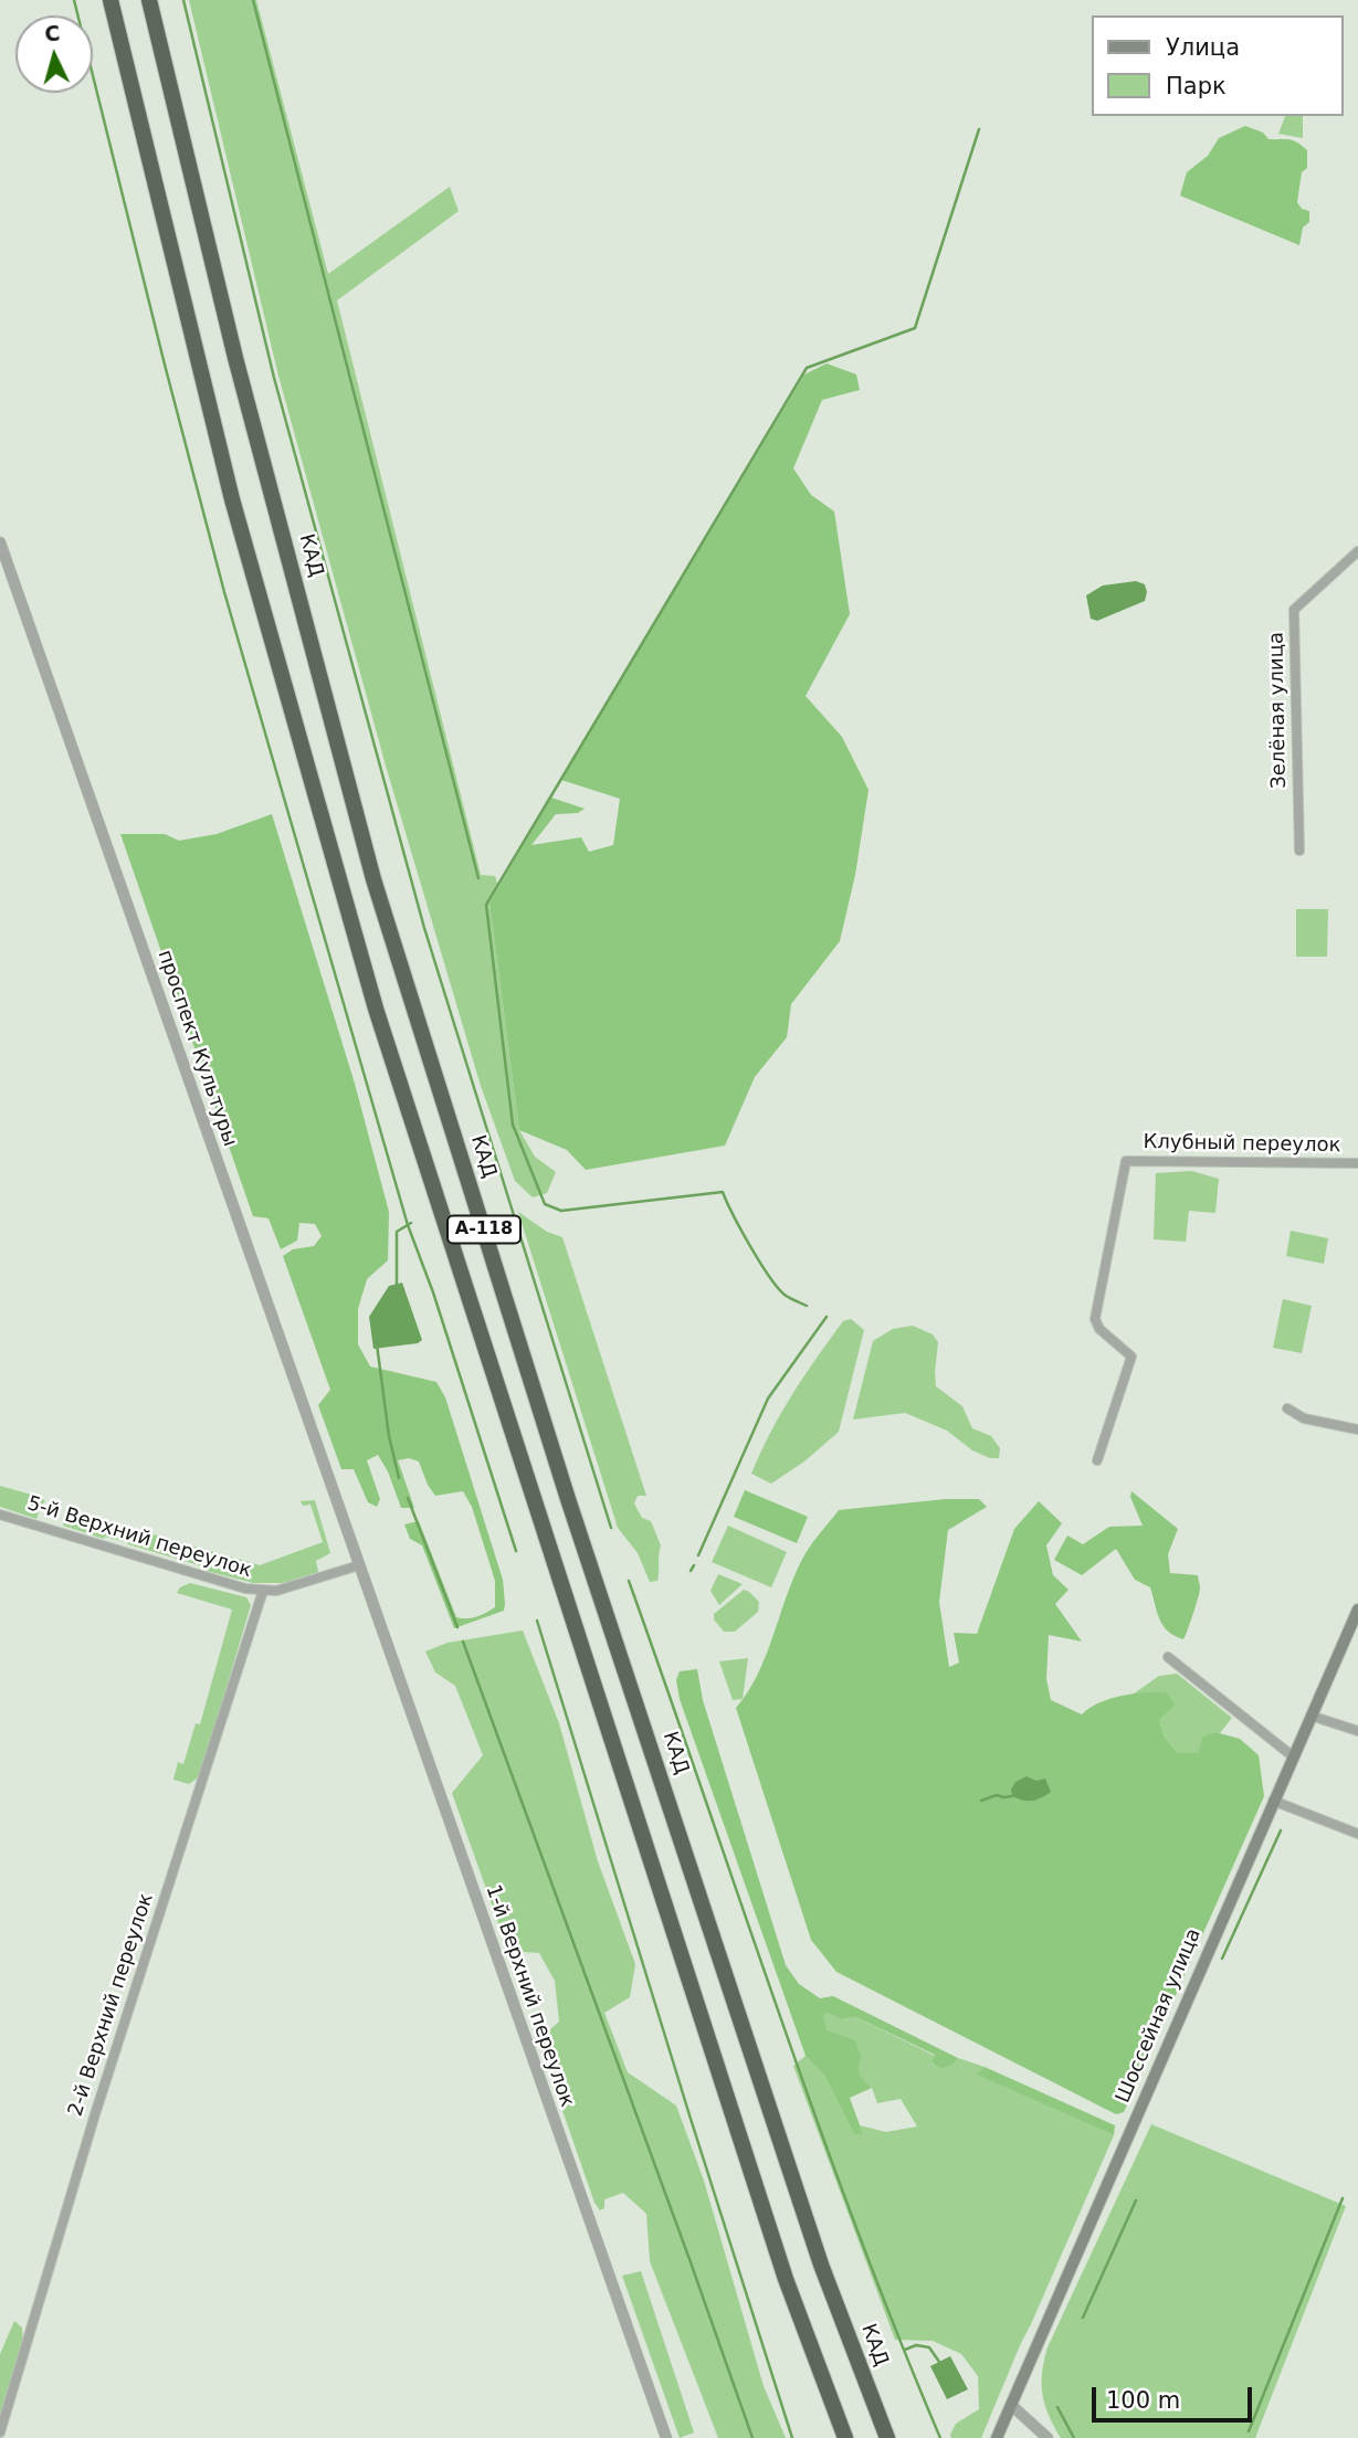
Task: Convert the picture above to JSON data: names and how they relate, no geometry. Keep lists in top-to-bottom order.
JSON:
{
  "streets": {
    "highway": ["КАД", "А-118"],
    "main road": ["Шоссейная улица"],
    "street": [
      "Зелёная улица",
      "проспект Культуры",
      "Клубный переулок",
      "5-й Верхний переулок",
      "1-й Верхний переулок",
      "2-й Верхний переулок"
    ]
  },
  "crossings": [
    ["проспект Культуры", "5-й Верхний переулок"],
    ["проспект Культуры", "1-й Верхний переулок"],
    ["5-й Верхний переулок", "1-й Верхний переулок"],
    ["5-й Верхний переулок", "2-й Верхний переулок"]
  ],
  "legend": ["Улица", "Парк"],
  "scale_bar": "100 m",
  "north": "top"
}
